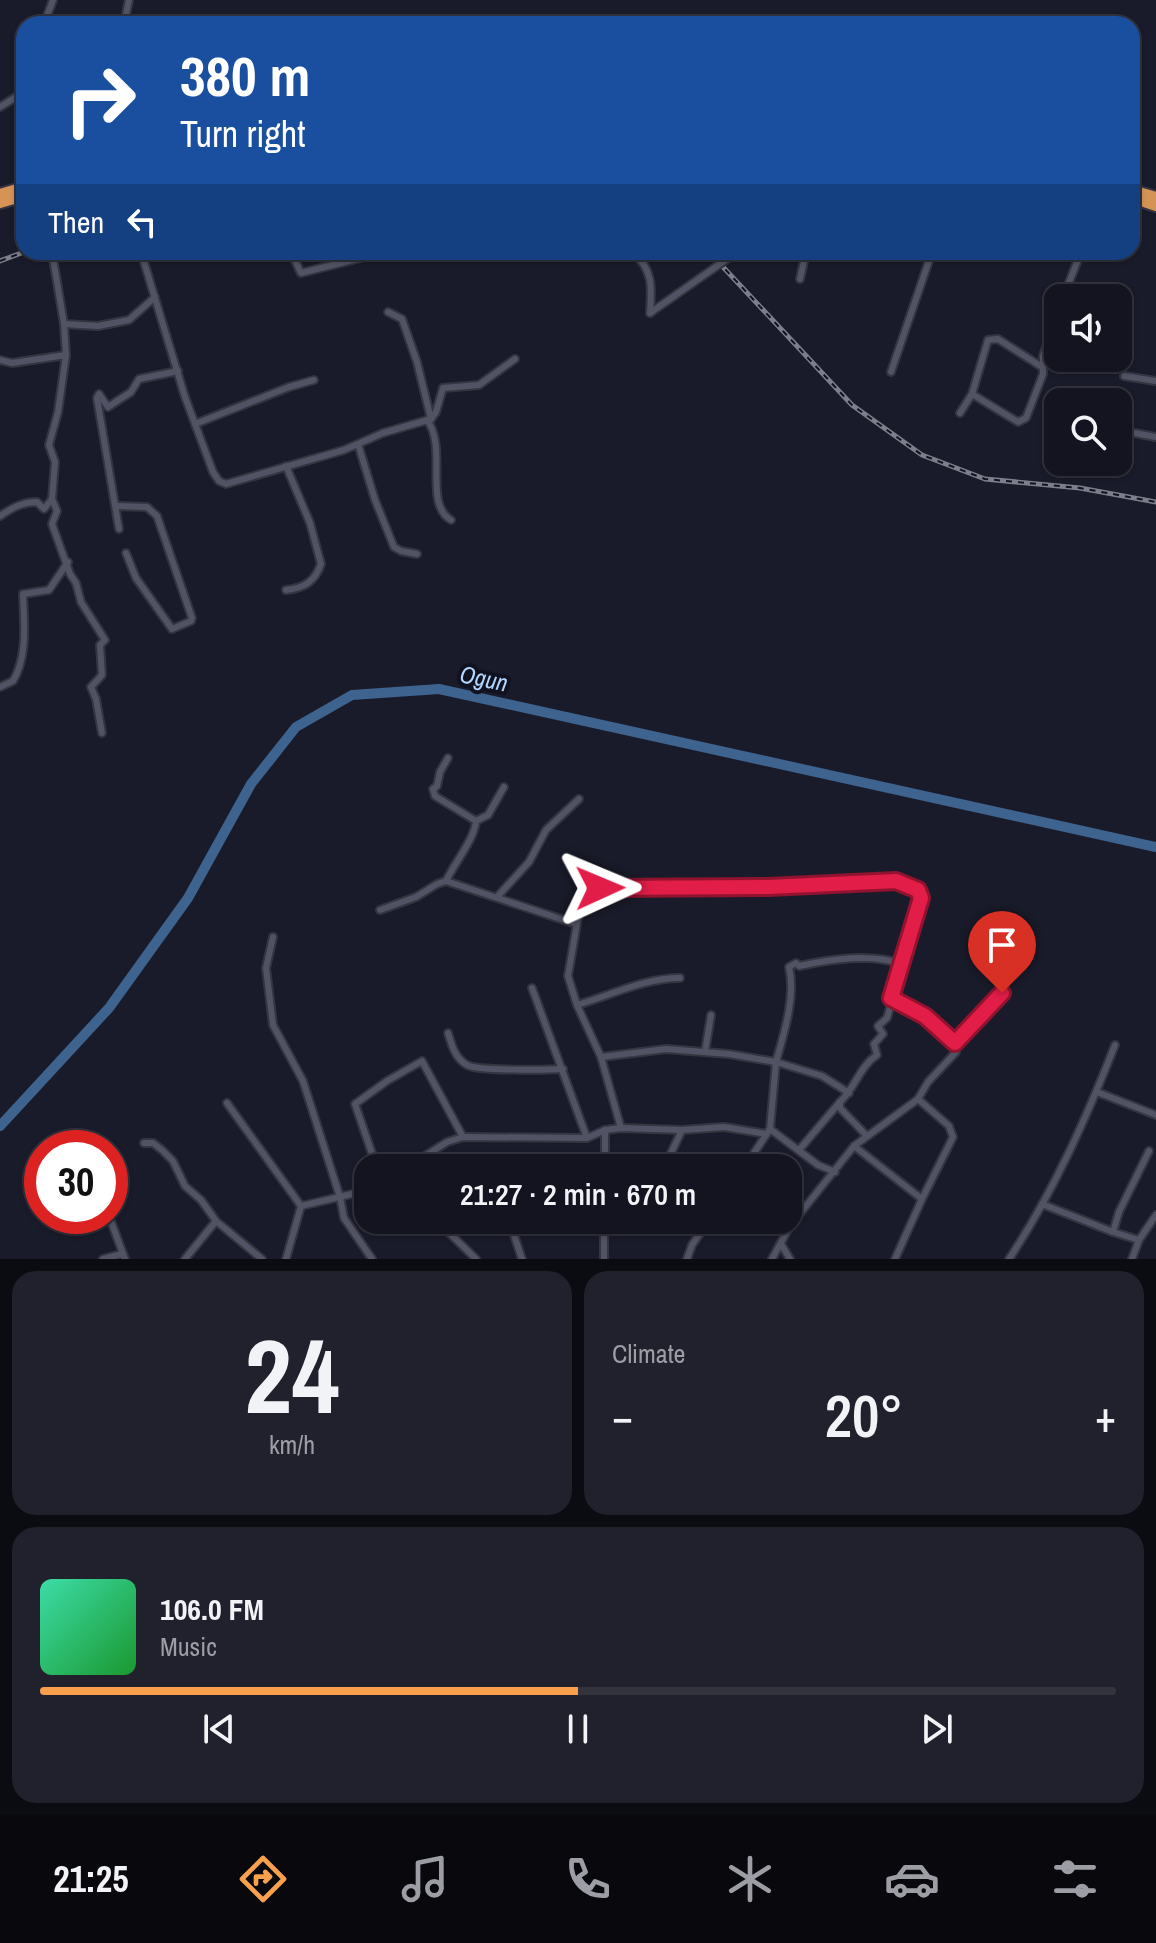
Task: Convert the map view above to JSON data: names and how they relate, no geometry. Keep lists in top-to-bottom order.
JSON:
{
  "water": ["Ogun"],
  "page": {
    "turn": ["380 m", "Turn right"],
    "then": "Then",
    "limit": "30",
    "trip": "21:27 · 2 min · 670 m",
    "tile": [
      ["24", "km/h"],
      "Climate"
    ],
    "heat": ["−", "20°", "+"],
    "song": ["106.0 FM", "Music"],
    "tabs": "21:25"
  }
}
